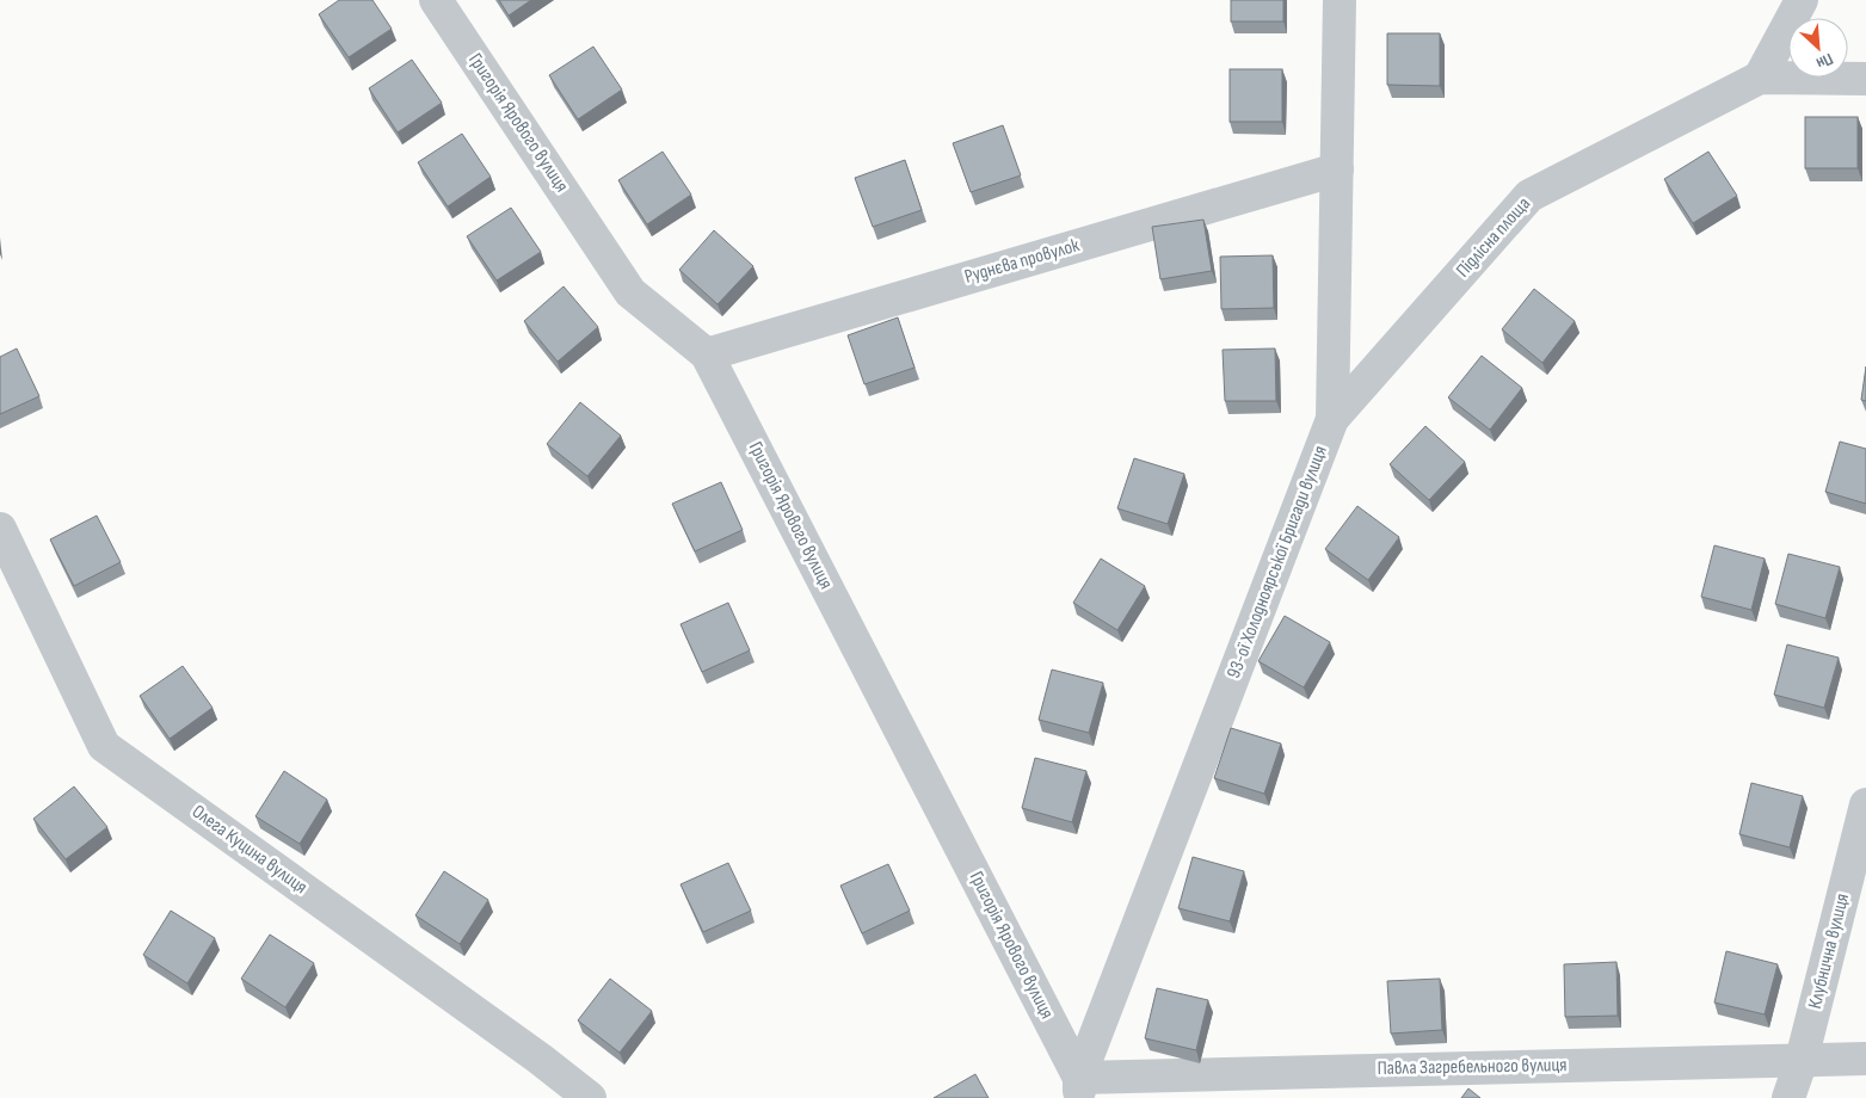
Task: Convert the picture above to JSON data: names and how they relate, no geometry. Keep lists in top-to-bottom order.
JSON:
{
  "streets": {
    "street": [
      "Григорія Ярового вулиця",
      "Підлісна площа",
      "Руднєва провулок",
      "93-ої Холодноярської Бригади вулиця",
      "Олега Куцина вулиця",
      "Клубнична вулиця",
      "Павла Загребельного вулиця"
    ]
  },
  "crossings": [
    ["Григорія Ярового вулиця", "Руднєва провулок"],
    ["Григорія Ярового вулиця", "93-ої Холодноярської Бригади вулиця"],
    ["Григорія Ярового вулиця", "Павла Загребельного вулиця"],
    ["Підлісна площа", "93-ої Холодноярської Бригади вулиця"],
    ["Руднєва провулок", "93-ої Холодноярської Бригади вулиця"],
    ["93-ої Холодноярської Бригади вулиця", "Павла Загребельного вулиця"],
    ["Клубнична вулиця", "Павла Загребельного вулиця"]
  ],
  "north": "bottom right"
}
